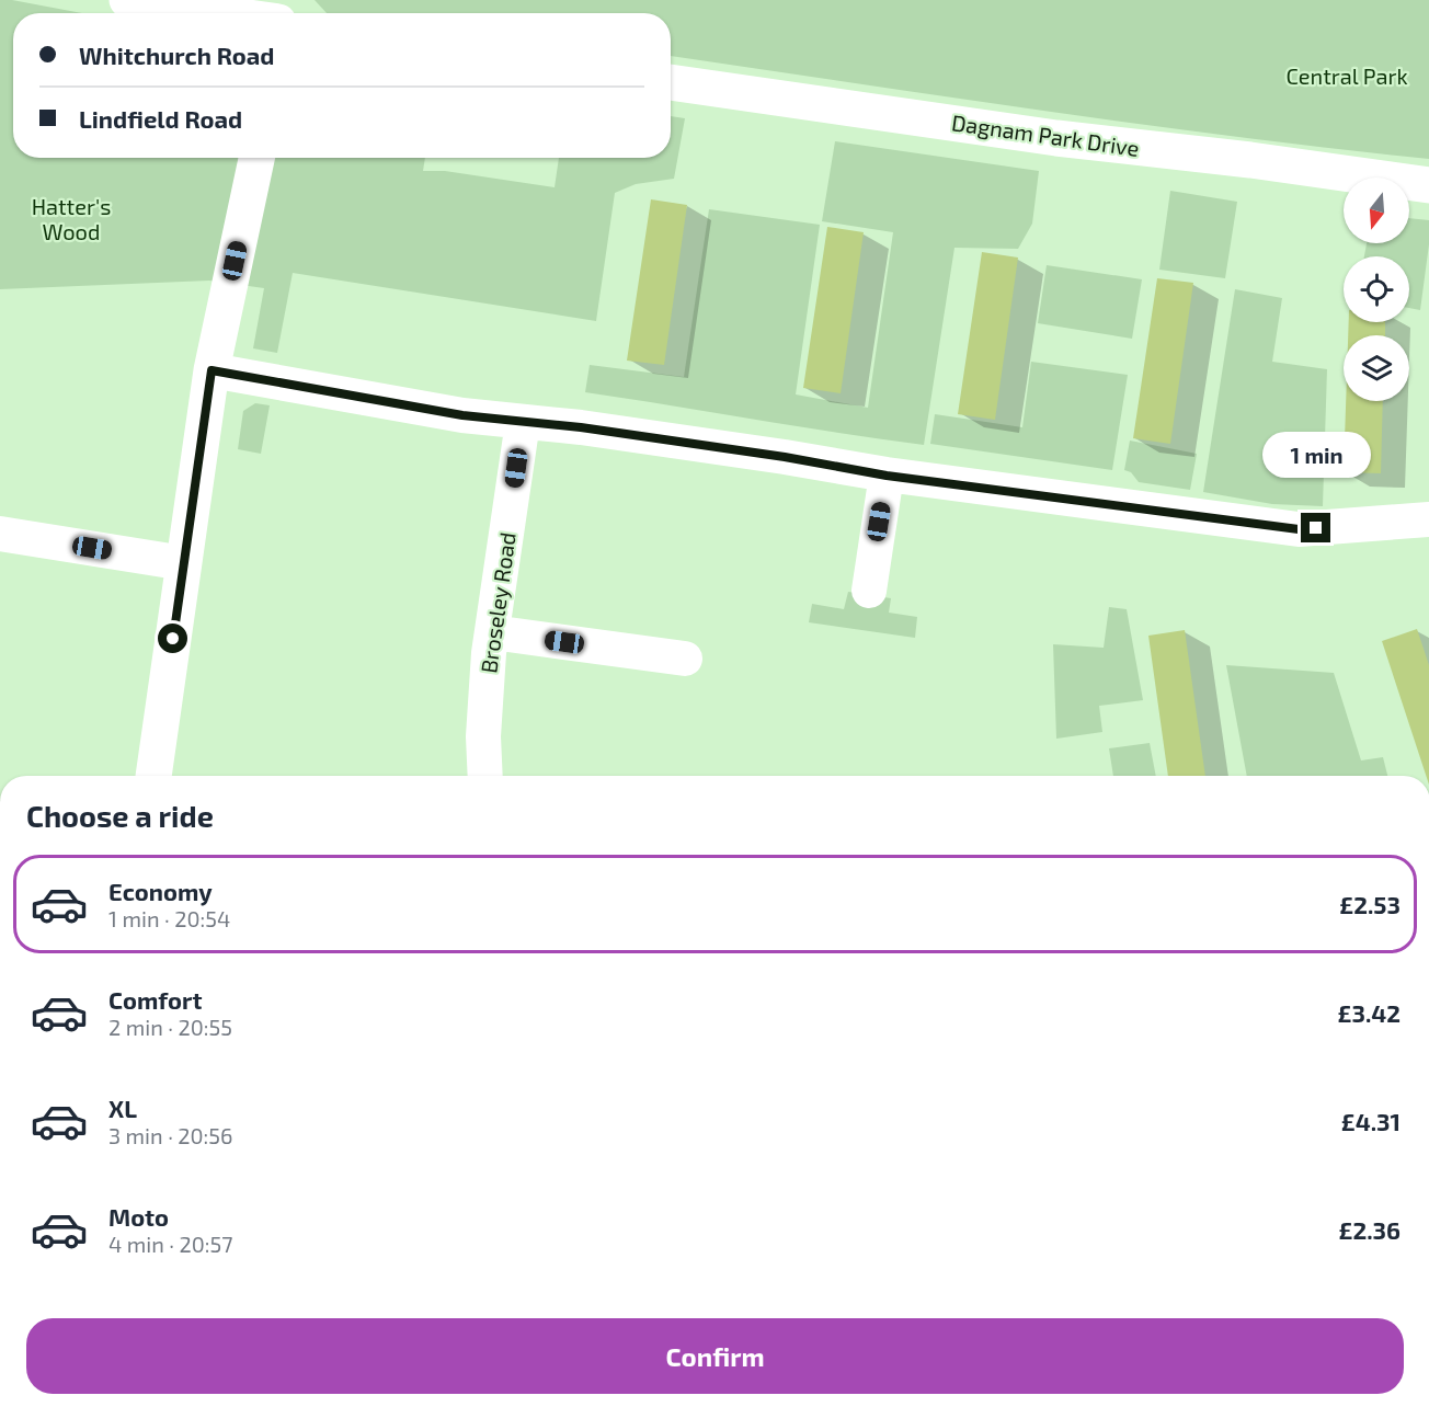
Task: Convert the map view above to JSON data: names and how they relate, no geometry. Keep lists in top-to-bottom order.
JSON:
{
  "streets": {
    "street": ["Dagnam Park Drive", "Broseley Road"]
  },
  "parks": ["Central Park", "Hatter's Wood"],
  "north": "bottom",
  "page": {
    "banner": ["Whitchurch Road", "Lindfield Road"],
    "bubble": "1 min",
    "heading": "Choose a ride",
    "list": [
      {
        "name": "Economy",
        "note": "1 min · 20:54",
        "value": "£2.53"
      },
      {
        "name": "Comfort",
        "note": "2 min · 20:55",
        "value": "£3.42"
      },
      {
        "name": "XL",
        "note": "3 min · 20:56",
        "value": "£4.31"
      },
      {
        "name": "Moto",
        "note": "4 min · 20:57",
        "value": "£2.36"
      }
    ],
    "buttons": "Confirm"
  }
}
